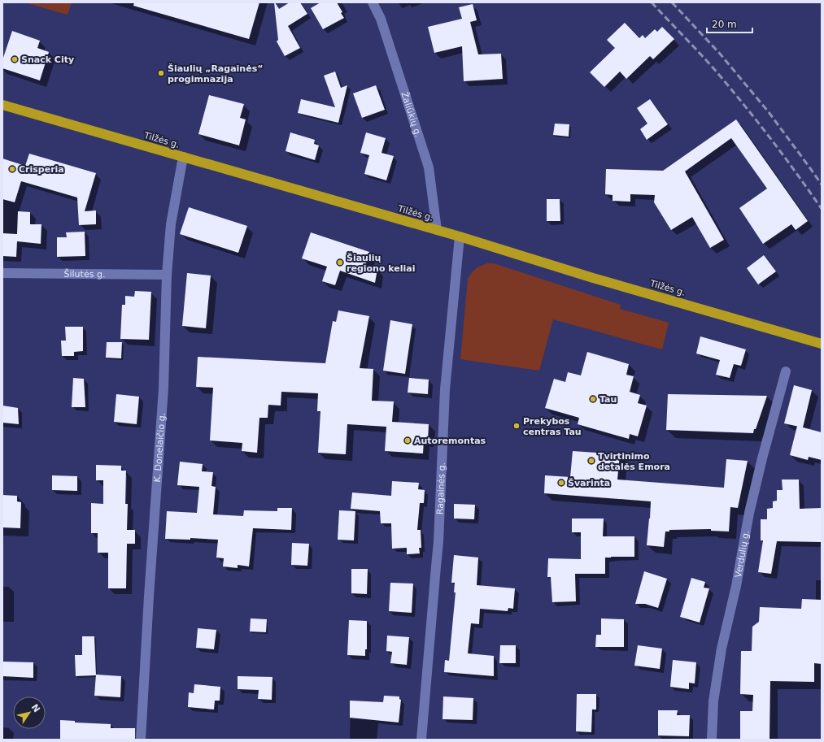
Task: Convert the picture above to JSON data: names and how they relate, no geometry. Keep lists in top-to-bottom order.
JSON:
{
  "streets": {
    "highway": ["Tilžės g."],
    "street": [
      "Žaliūkių g.",
      "Šilutės g.",
      "K. Donelaičio g.",
      "Ragainės g.",
      "Verdulių g."
    ]
  },
  "crossings": [
    ["Žaliūkių g.", "Tilžės g."],
    ["Tilžės g.", "K. Donelaičio g."],
    ["Tilžės g.", "Ragainės g."],
    ["Šilutės g.", "K. Donelaičio g."]
  ],
  "places": [
    "Snack City",
    "Šiaulių „Ragainės“ progimnazija",
    "Crisperia",
    "Šiaulių regiono keliai",
    "Tau",
    "Prekybos centras Tau",
    "Autoremontas",
    "Tvirtinimo detalės Emora",
    "Švarinta"
  ],
  "scale_bar": "20 m",
  "north": "top right"
}
